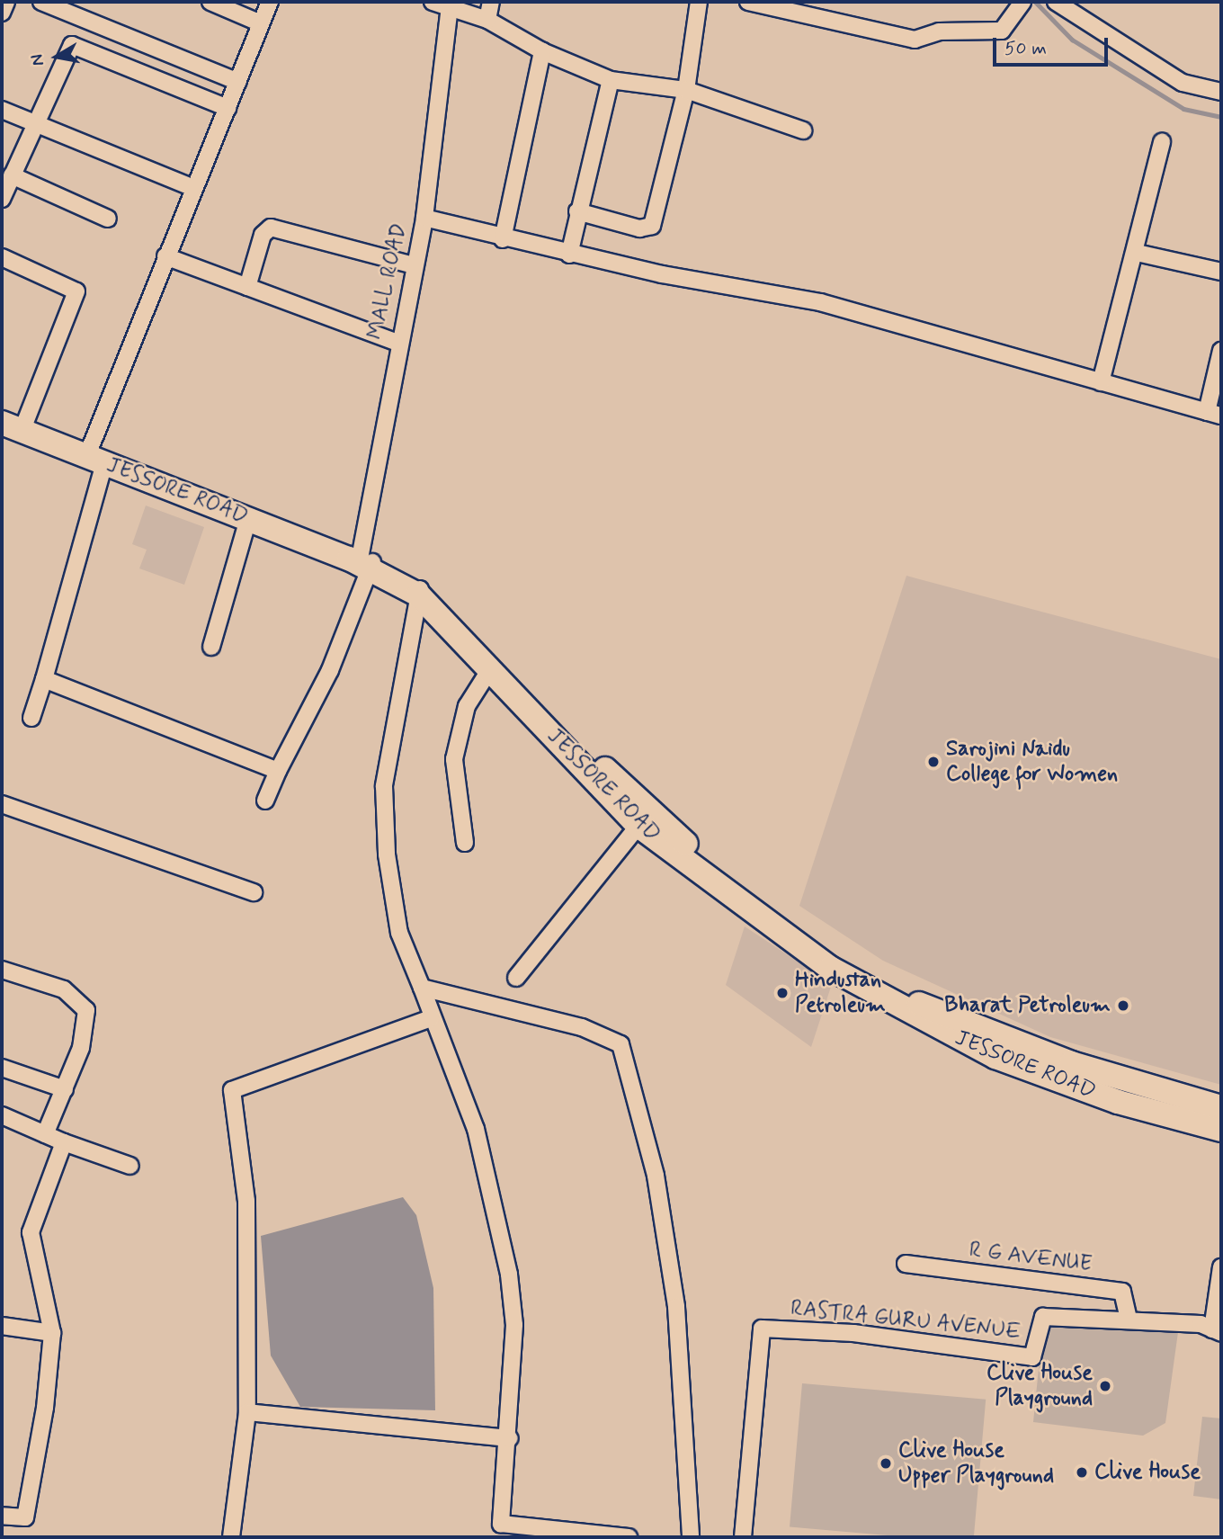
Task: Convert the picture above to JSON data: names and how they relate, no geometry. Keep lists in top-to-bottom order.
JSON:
{
  "streets": {
    "main road": ["JESSORE ROAD"],
    "street": ["MALL ROAD", "R G AVENUE", "RASTRA GURU AVENUE"]
  },
  "crossings": [
    ["MALL ROAD", "JESSORE ROAD"],
    ["R G AVENUE", "RASTRA GURU AVENUE"]
  ],
  "places": [
    "Sarojini Naidu College for Women",
    "Hindustan Petroleum",
    "Bharat Petroleum",
    "Clive House Playground",
    "Clive House Upper Playground",
    "Clive House"
  ],
  "scale_bar": "50 m",
  "north": "left"
}
